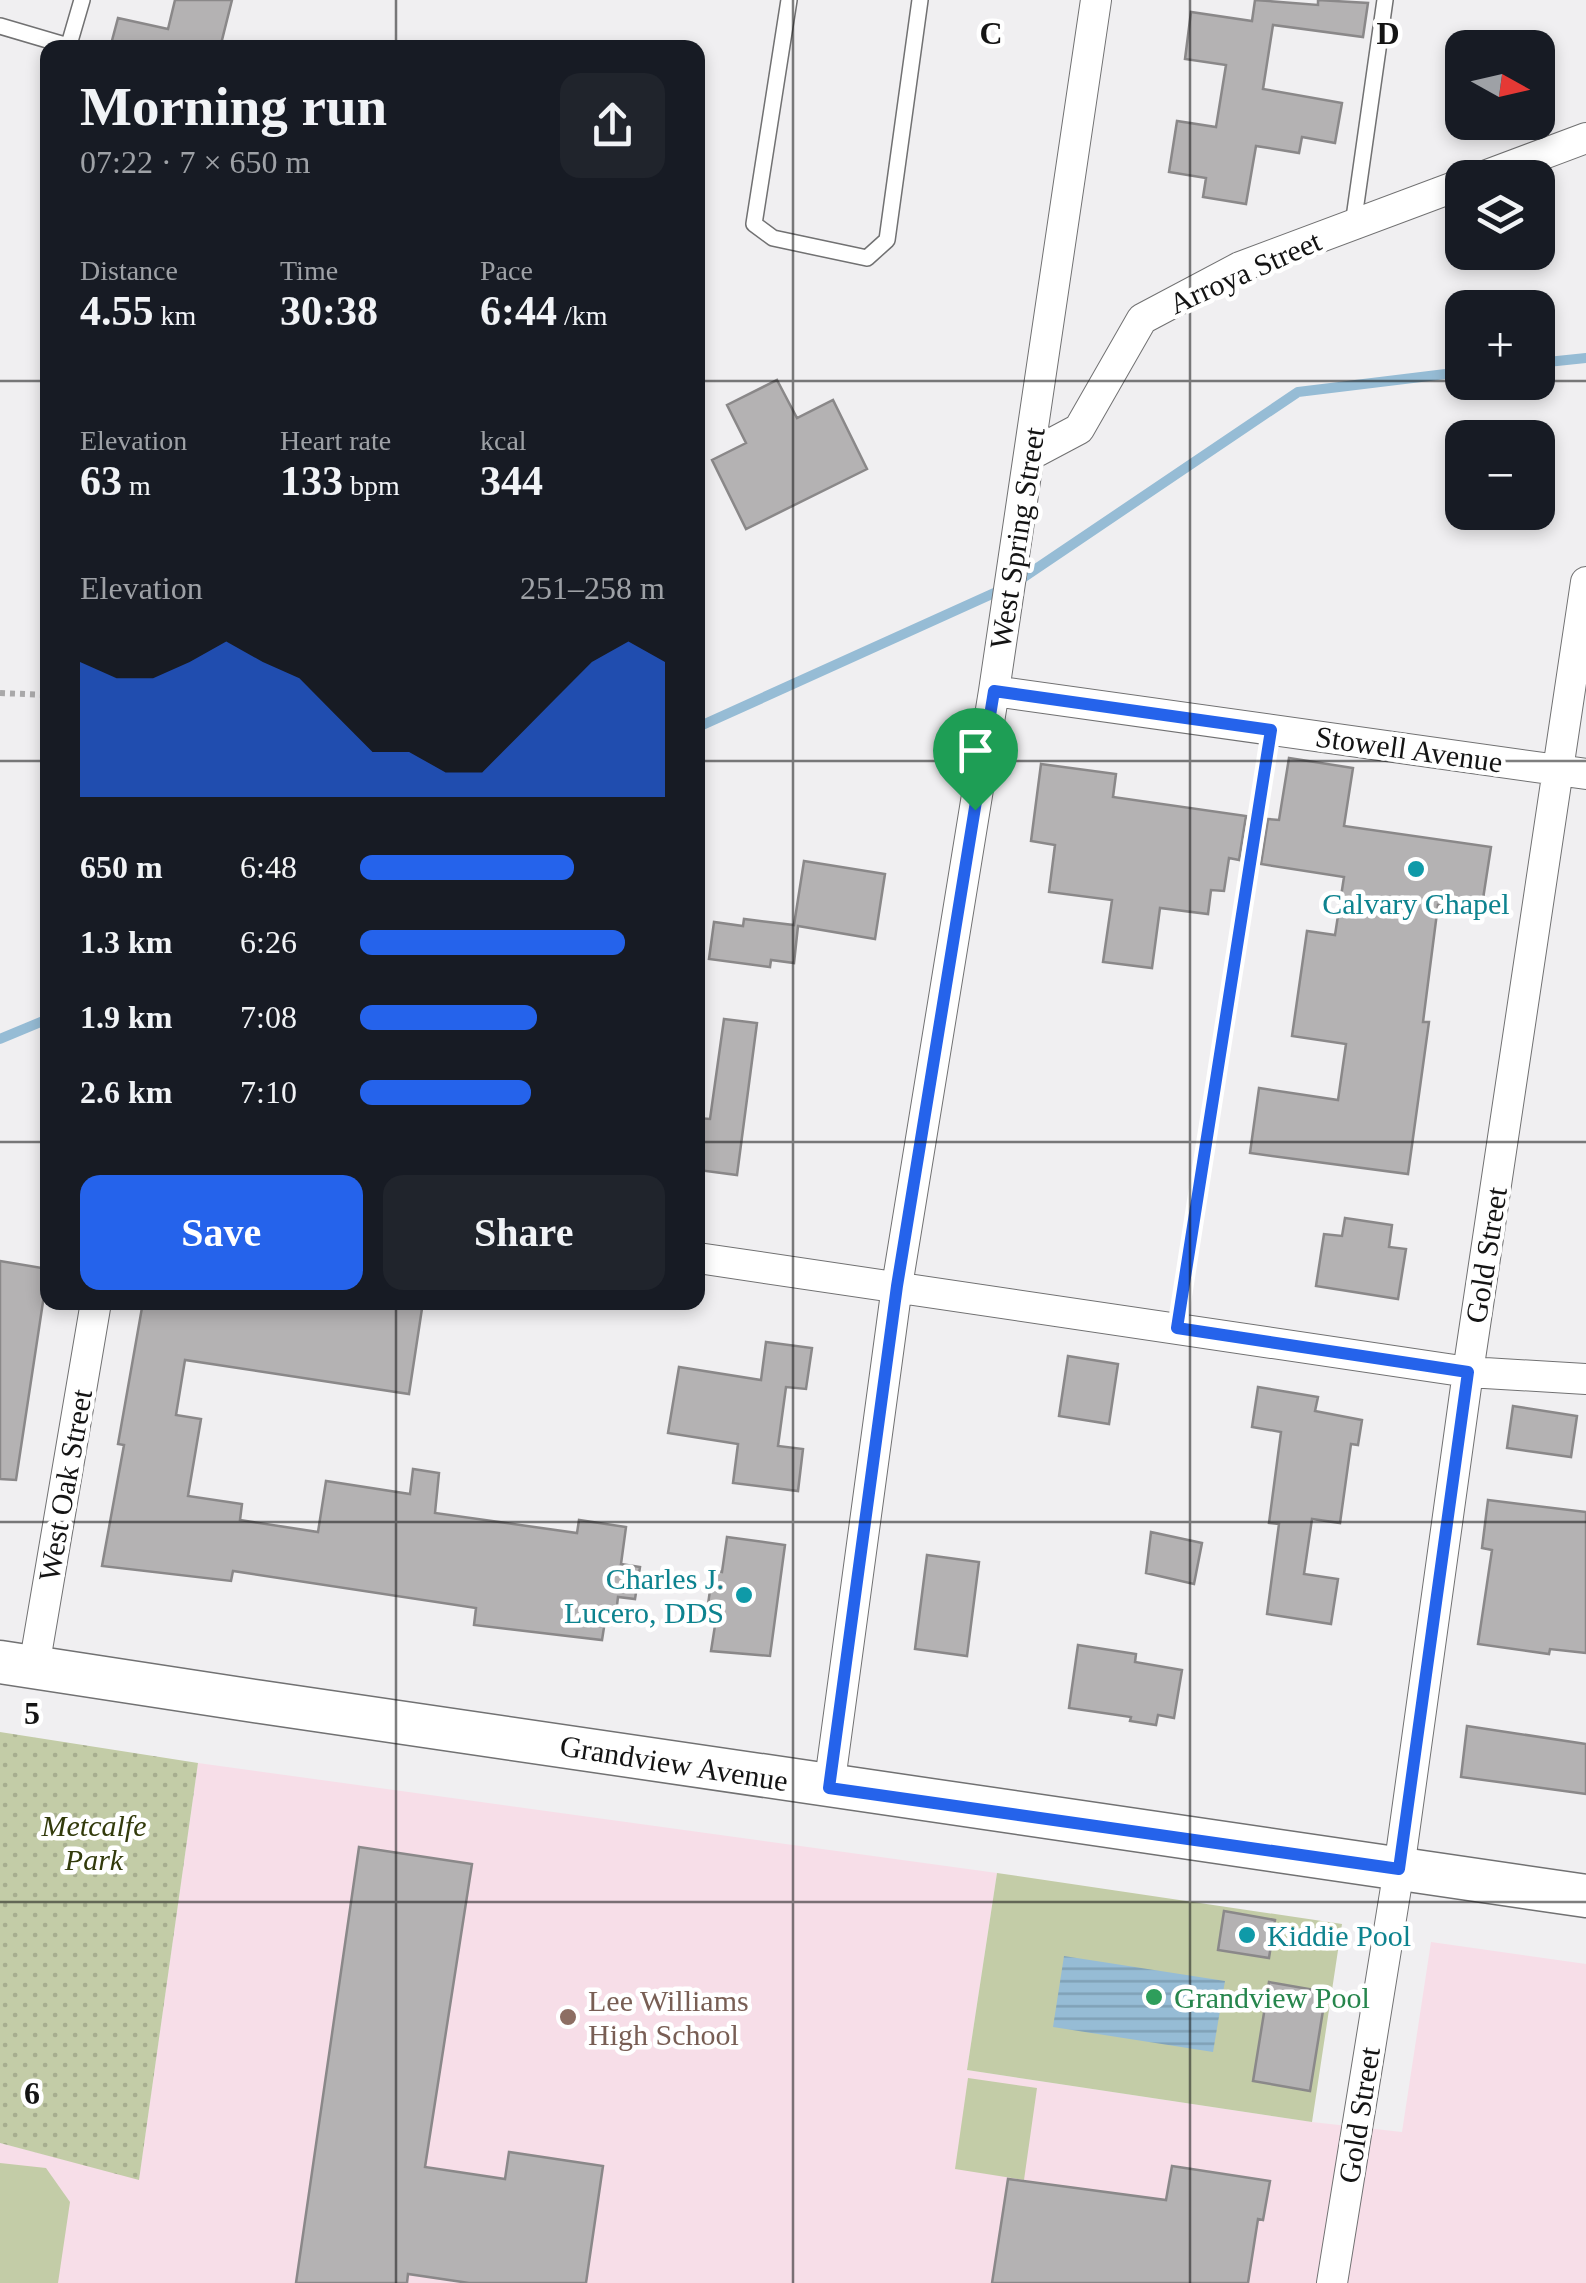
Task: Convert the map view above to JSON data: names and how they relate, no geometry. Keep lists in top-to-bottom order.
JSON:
{
  "streets": {
    "main road": ["Grandview Avenue"],
    "street": [
      "Arroya Street",
      "West Spring Street",
      "Stowell Avenue",
      "Gold Street",
      "West Oak Street"
    ]
  },
  "crossings": [
    ["Arroya Street", "West Spring Street"],
    ["West Spring Street", "Stowell Avenue"],
    ["West Spring Street", "Grandview Avenue"],
    ["Stowell Avenue", "Gold Street"],
    ["Gold Street", "Grandview Avenue"],
    ["West Oak Street", "Grandview Avenue"]
  ],
  "parks": ["Metcalfe Park"],
  "places": [
    "Calvary Chapel",
    "Charles J. Lucero, DDS",
    "Kiddie Pool",
    "Grandview Pool",
    "Lee Williams High School"
  ],
  "north": "right",
  "page": {
    "map_buttons": ["+", "−"],
    "heading": ["Morning run", "07:22 · 7 × 650 m"],
    "stats": [
      ["Distance", "4.55 km"],
      ["Time", "30:38"],
      ["Pace", "6:44 /km"],
      ["Elevation", "63 m"],
      ["Heart rate", "133 bpm"],
      ["kcal", "344"]
    ],
    "chart": ["Elevation", "251–258 m"],
    "list": [
      {
        "name": "650 m",
        "note": "6:48"
      },
      {
        "name": "1.3 km",
        "note": "6:26"
      },
      {
        "name": "1.9 km",
        "note": "7:08"
      },
      {
        "name": "2.6 km",
        "note": "7:10"
      }
    ],
    "buttons": ["Save", "Share"]
  },
  "grid": {
    "columns": ["C", "D"],
    "rows": ["5", "6"]
  }
}
